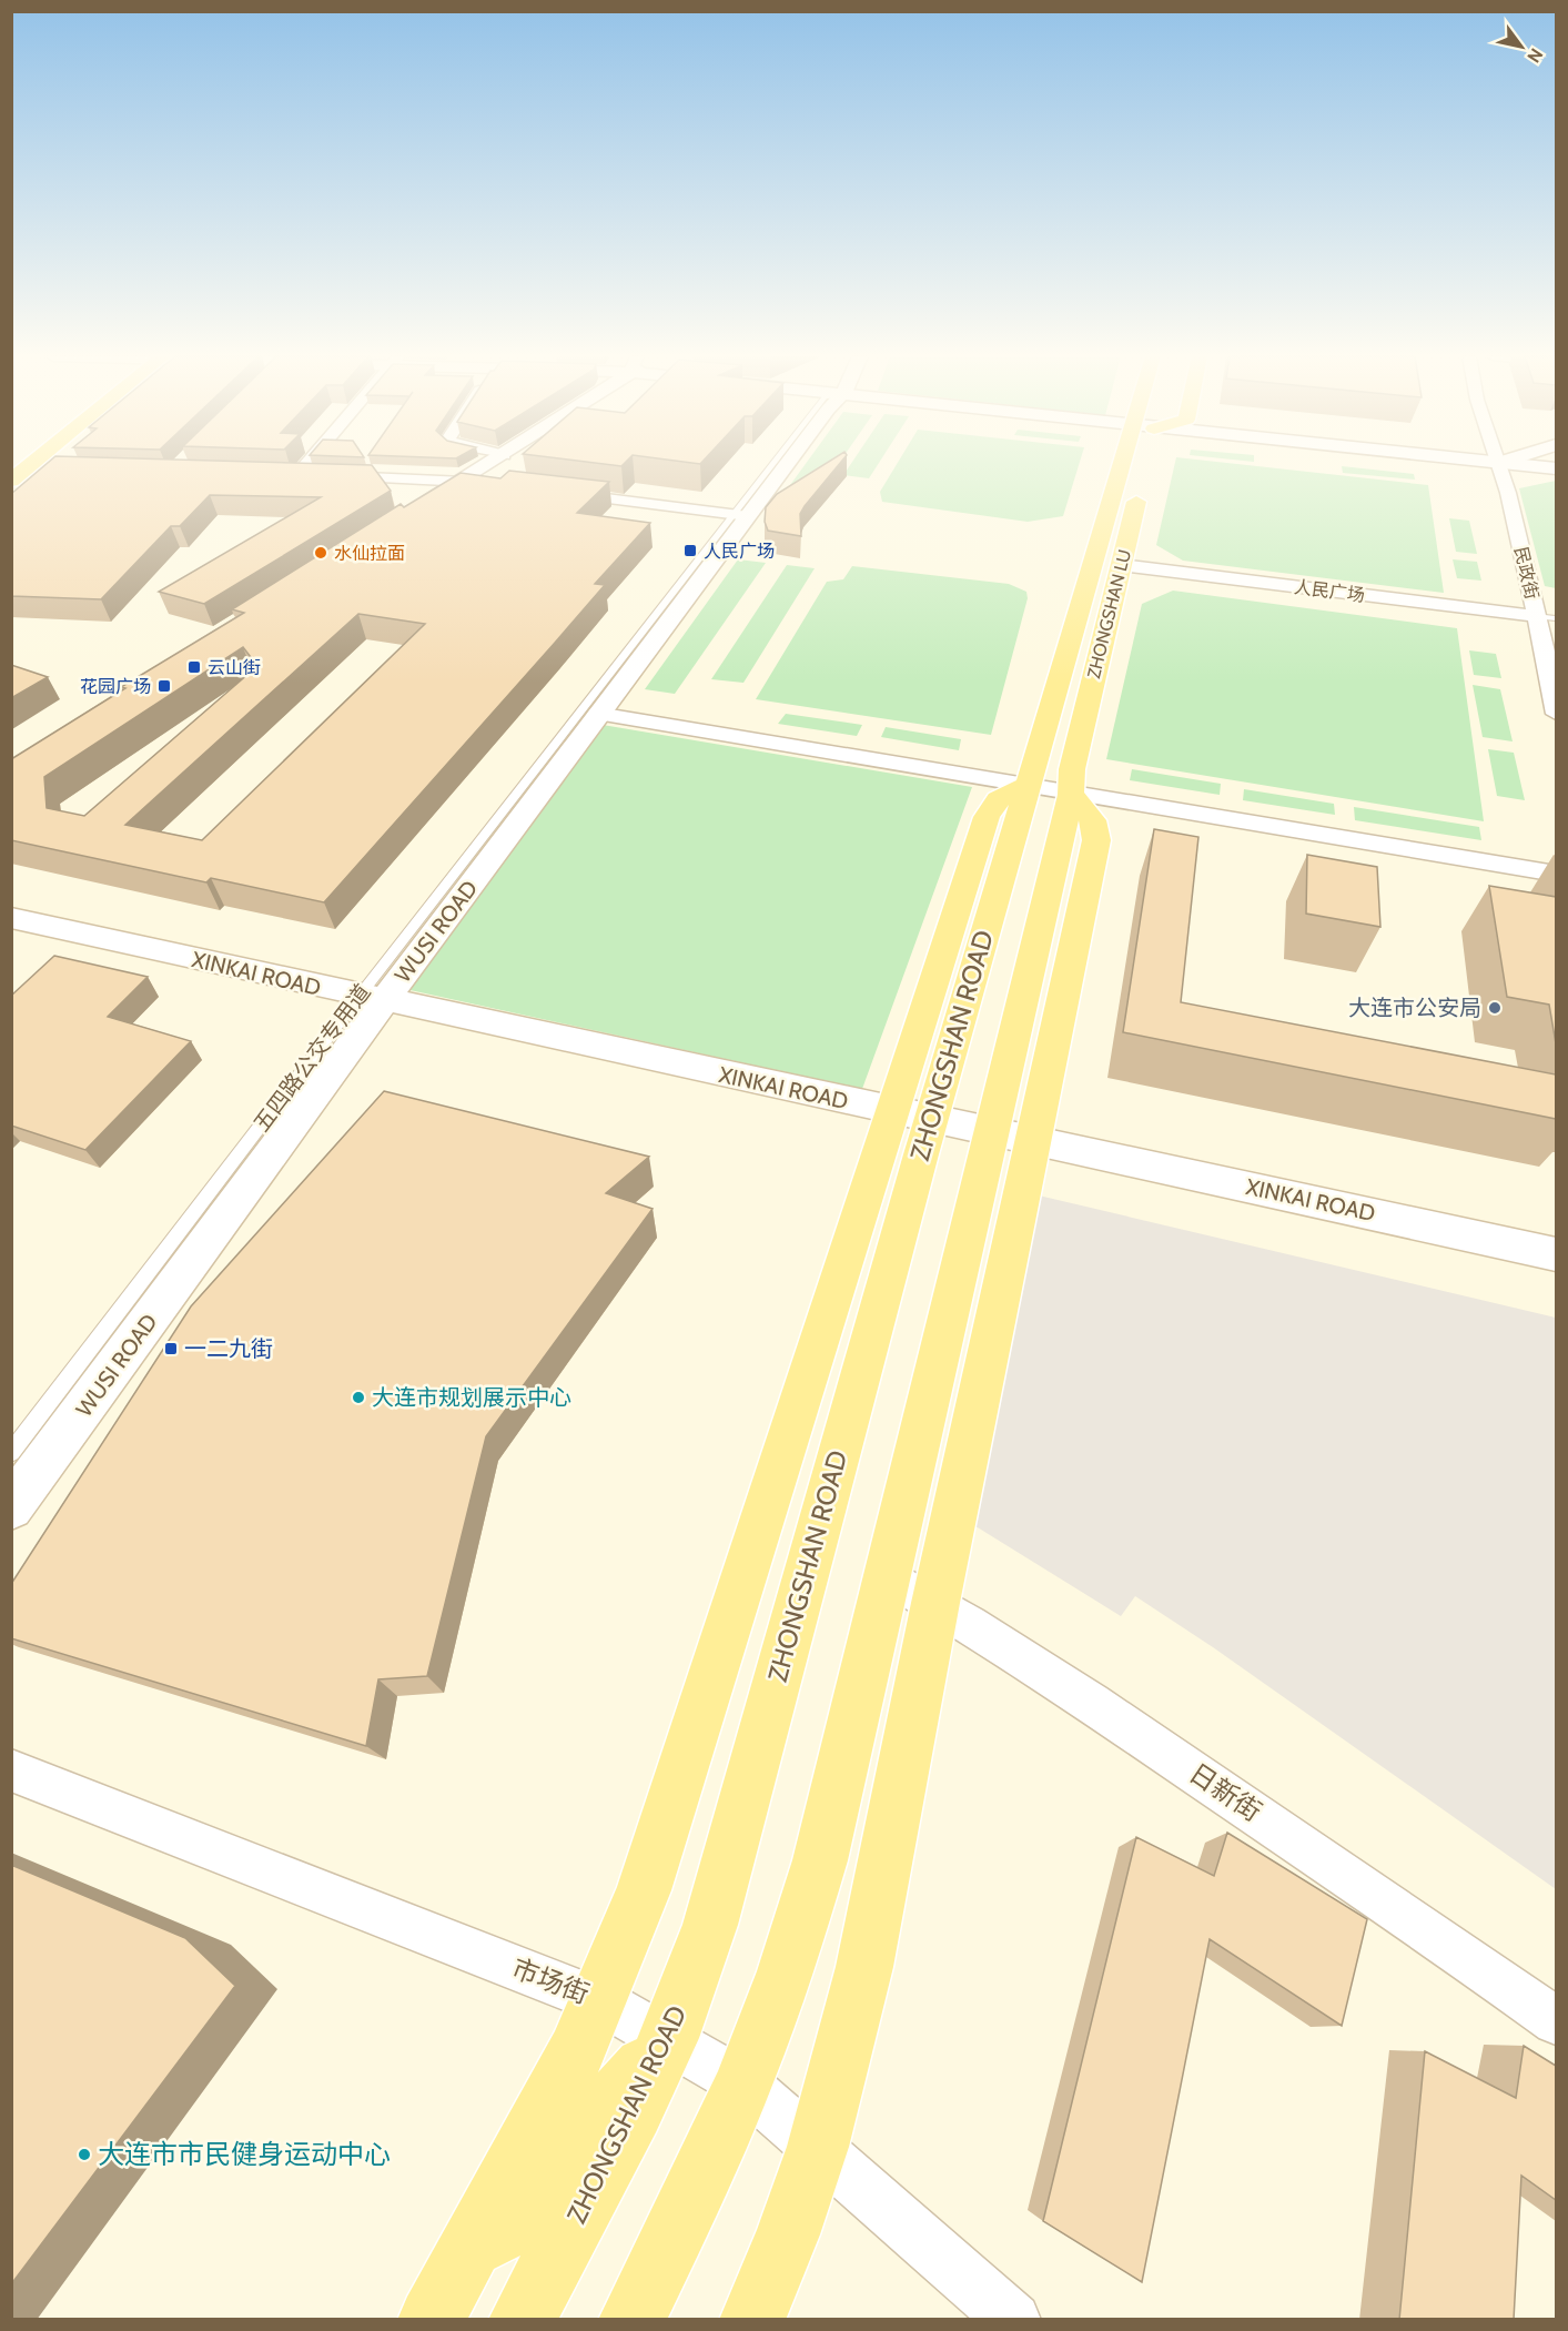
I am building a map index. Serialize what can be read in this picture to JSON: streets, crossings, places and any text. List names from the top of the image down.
{
  "streets": {
    "main road": [
      "ZHONGSHAN LU",
      "WUSI ROAD",
      "XINKAI ROAD",
      "ZHONGSHAN ROAD"
    ],
    "street": [
      "民政街",
      "人民广场",
      "日新街",
      "市场街"
    ],
    "lane": ["五四路公交专用道"]
  },
  "crossings": [
    ["民政街", "人民广场"],
    ["人民广场", "ZHONGSHAN LU"],
    ["WUSI ROAD", "XINKAI ROAD"],
    ["WUSI ROAD", "五四路公交专用道"],
    ["XINKAI ROAD", "ZHONGSHAN ROAD"],
    ["XINKAI ROAD", "五四路公交专用道"],
    ["ZHONGSHAN ROAD", "市场街"]
  ],
  "places": {
    "transit": [
      "人民广场",
      "云山街",
      "花园广场",
      "一二九街"
    ],
    "other": [
      "水仙拉面",
      "大连市公安局",
      "大连市规划展示中心",
      "大连市市民健身运动中心"
    ]
  },
  "north": "bottom right"
}
